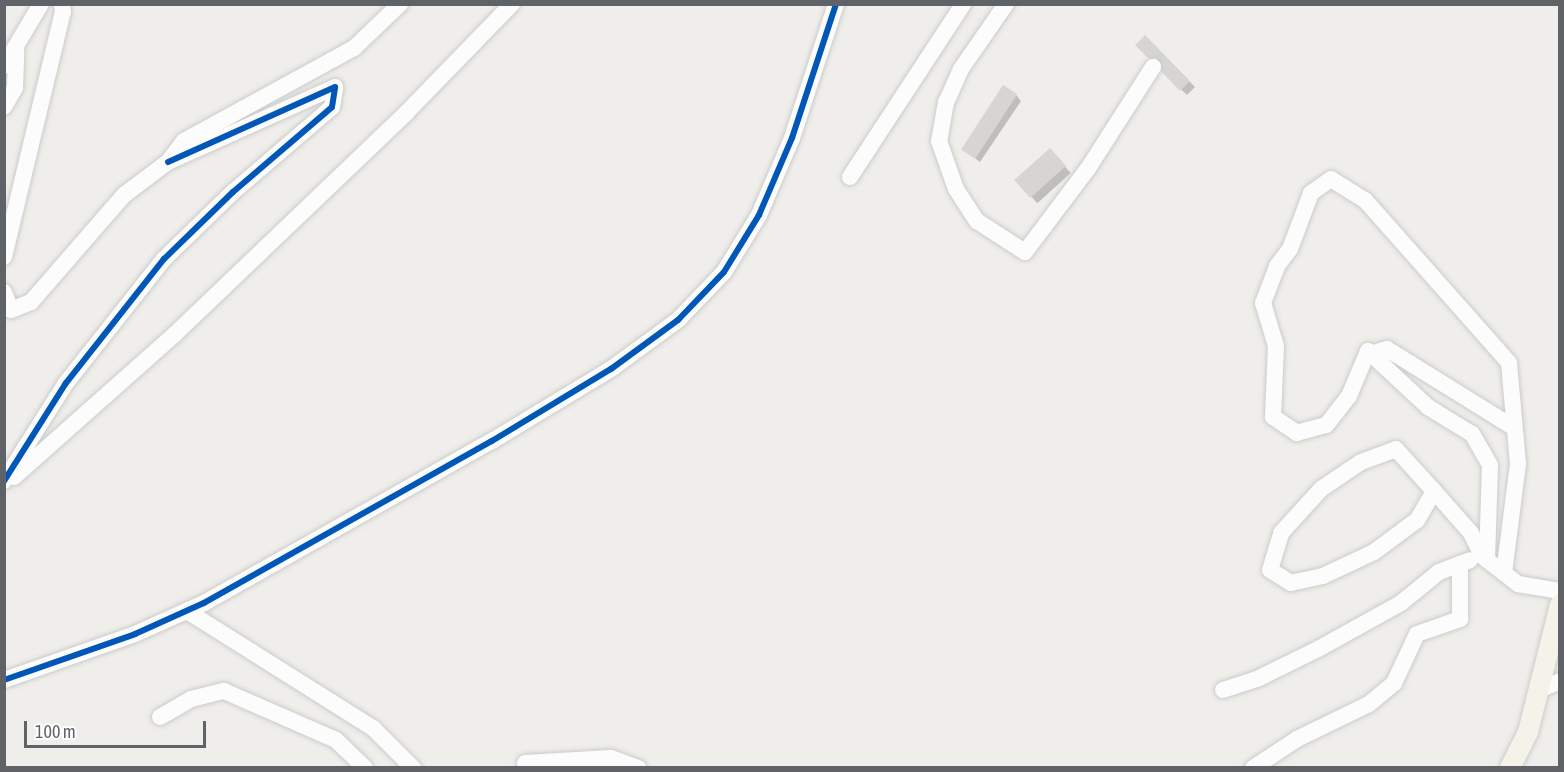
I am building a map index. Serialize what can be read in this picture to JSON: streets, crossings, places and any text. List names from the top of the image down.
{
  "scale_bar": "100 m"
}
